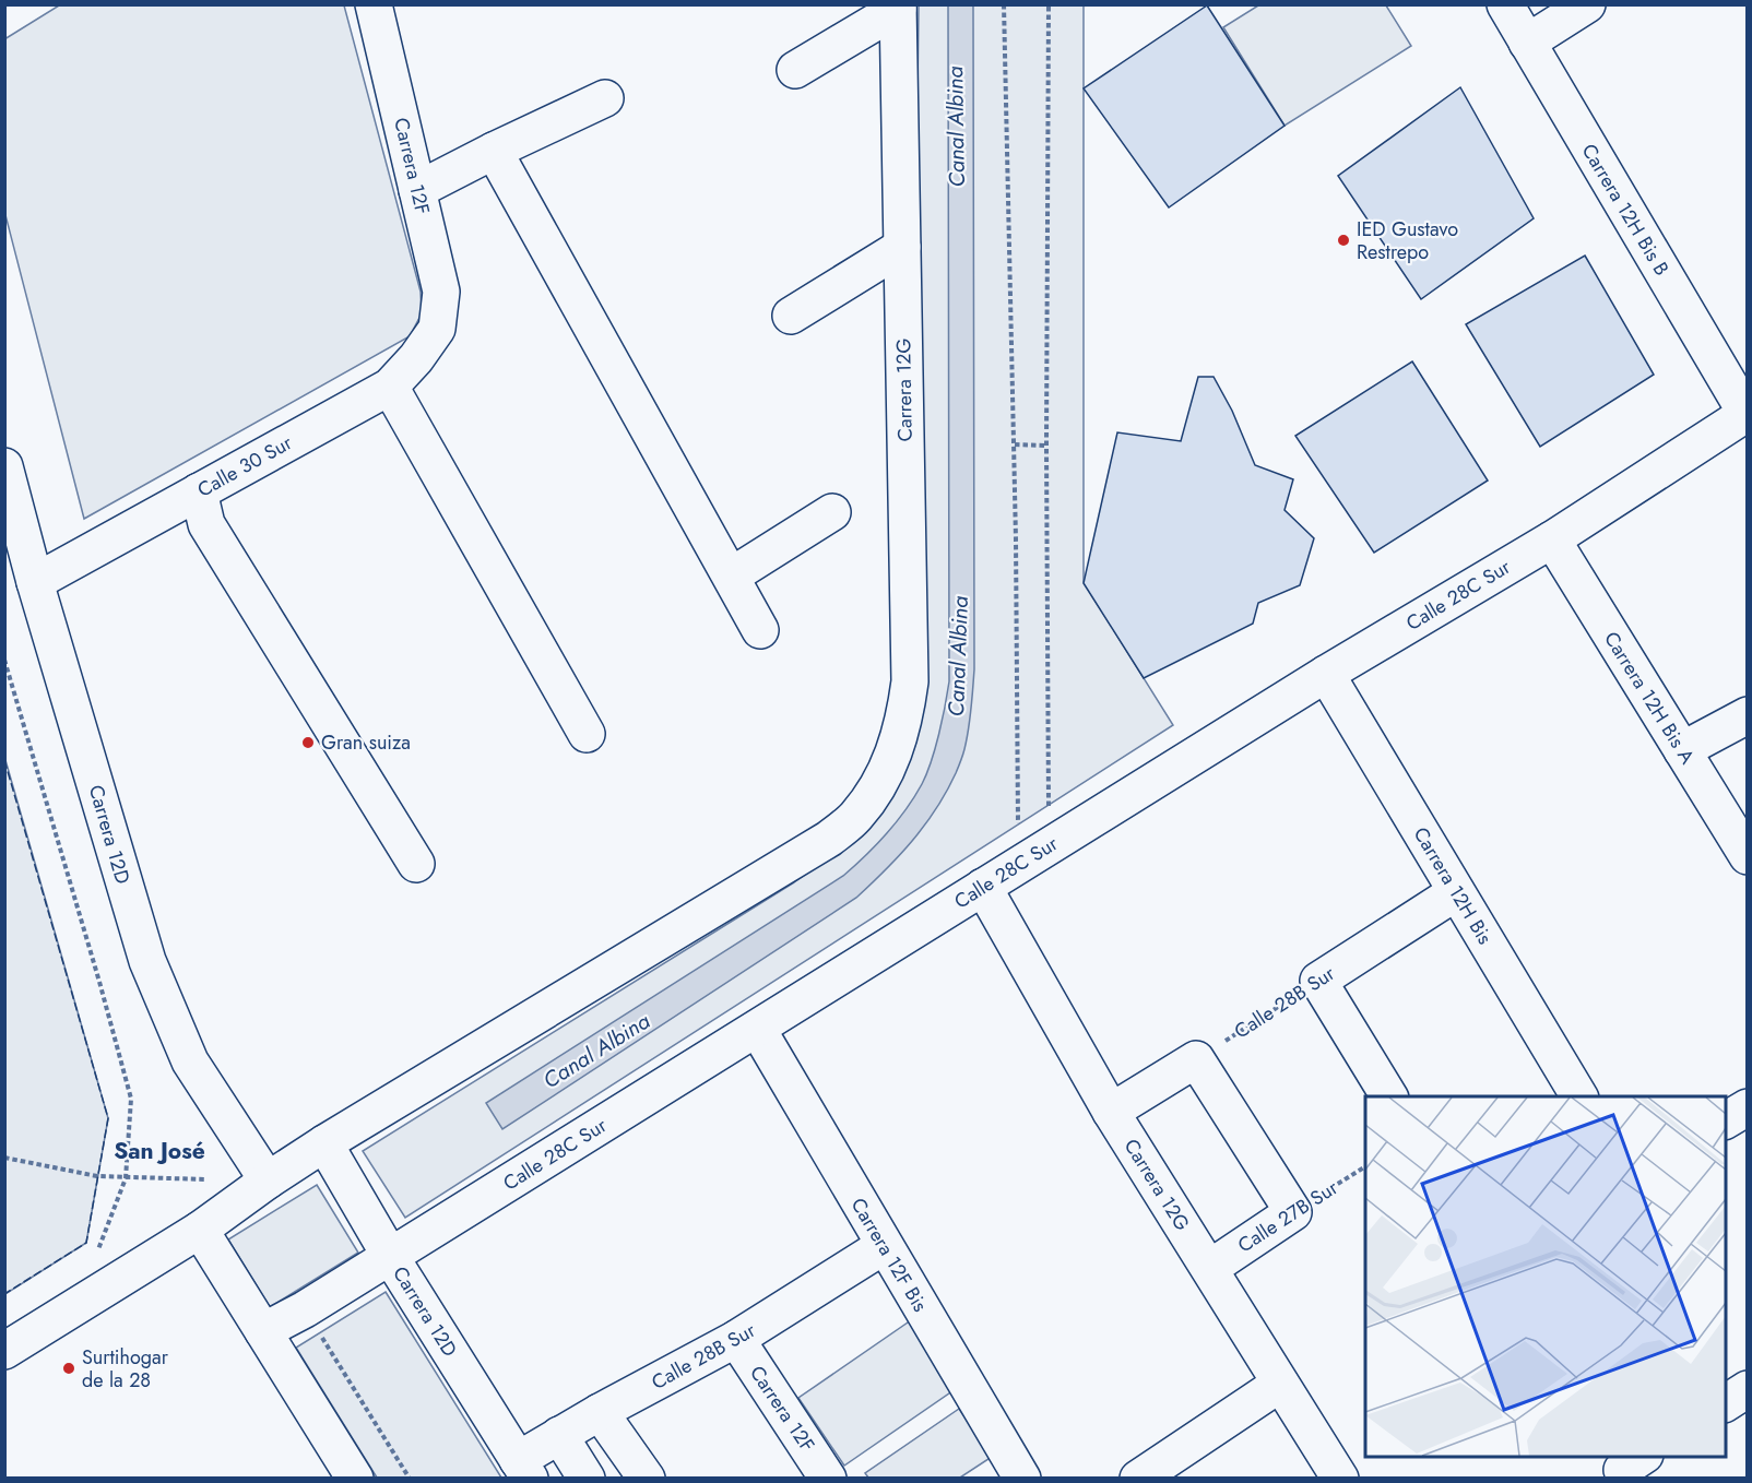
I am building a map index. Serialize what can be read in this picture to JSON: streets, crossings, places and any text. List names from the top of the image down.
{
  "streets": {
    "street": [
      "Carrera 12F",
      "Carrera 12H Bis B",
      "Carrera 12G",
      "Calle 30 Sur",
      "Calle 28C Sur",
      "Carrera 12H Bis A",
      "Carrera 12D",
      "Carrera 12H Bis",
      "Calle 28B Sur",
      "Calle 27B Sur",
      "Carrera 12F Bis"
    ]
  },
  "crossings": [
    ["Carrera 12F", "Calle 30 Sur"],
    ["Carrera 12F", "Calle 28B Sur"],
    ["Carrera 12H Bis B", "Calle 28C Sur"],
    ["Carrera 12G", "Calle 28C Sur"],
    ["Carrera 12G", "Carrera 12D"],
    ["Carrera 12G", "Calle 27B Sur"],
    ["Calle 30 Sur", "Carrera 12D"],
    ["Calle 28C Sur", "Carrera 12H Bis A"],
    ["Calle 28C Sur", "Carrera 12D"],
    ["Calle 28C Sur", "Carrera 12H Bis"],
    ["Calle 28C Sur", "Carrera 12F Bis"],
    ["Carrera 12D", "Calle 28B Sur"],
    ["Carrera 12H Bis", "Calle 28B Sur"],
    ["Calle 28B Sur", "Carrera 12F Bis"]
  ],
  "districts": ["San José"],
  "water": ["Canal Albina"],
  "places": ["IED Gustavo Restrepo", "Gran suiza", "Surtihogar de la 28"]
}
